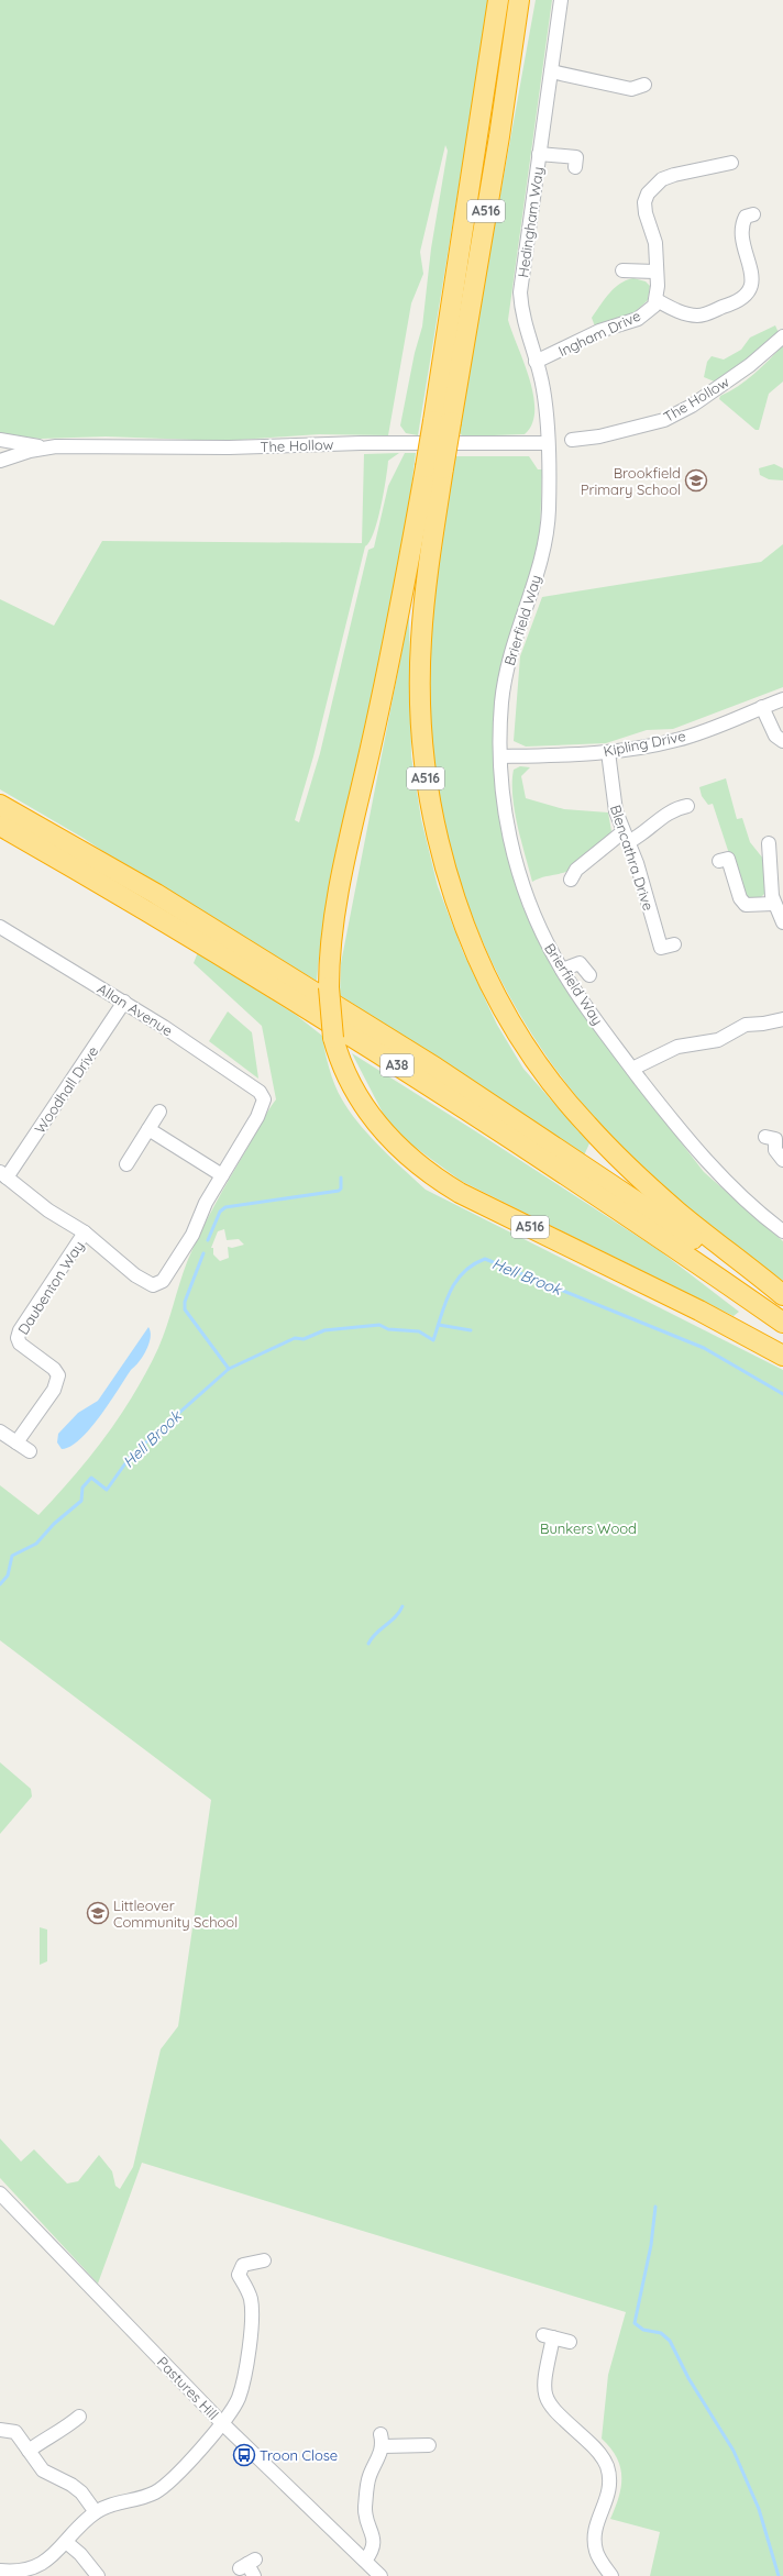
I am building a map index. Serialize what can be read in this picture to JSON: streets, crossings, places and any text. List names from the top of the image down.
{
  "streets": {
    "highway": ["A516", "A38"],
    "street": [
      "Hedingham Way",
      "Ingham Drive",
      "The Hollow",
      "Brierfield Way",
      "Kipling Drive",
      "Blencathra Drive",
      "Allan Avenue",
      "Woodhall Drive",
      "Daubenton Way",
      "Pastures Hill"
    ]
  },
  "crossings": [
    ["Hedingham Way", "Ingham Drive"],
    ["Hedingham Way", "The Hollow"],
    ["Hedingham Way", "Brierfield Way"],
    ["The Hollow", "Brierfield Way"],
    ["Brierfield Way", "Kipling Drive"],
    ["Kipling Drive", "Blencathra Drive"],
    ["Allan Avenue", "Woodhall Drive"]
  ],
  "water": ["Hell Brook"],
  "parks": ["Bunkers Wood"],
  "places": {
    "school or university": ["Brookfield Primary School", "Littleover Community School"],
    "bus stop": ["Troon Close"]
  }
}
